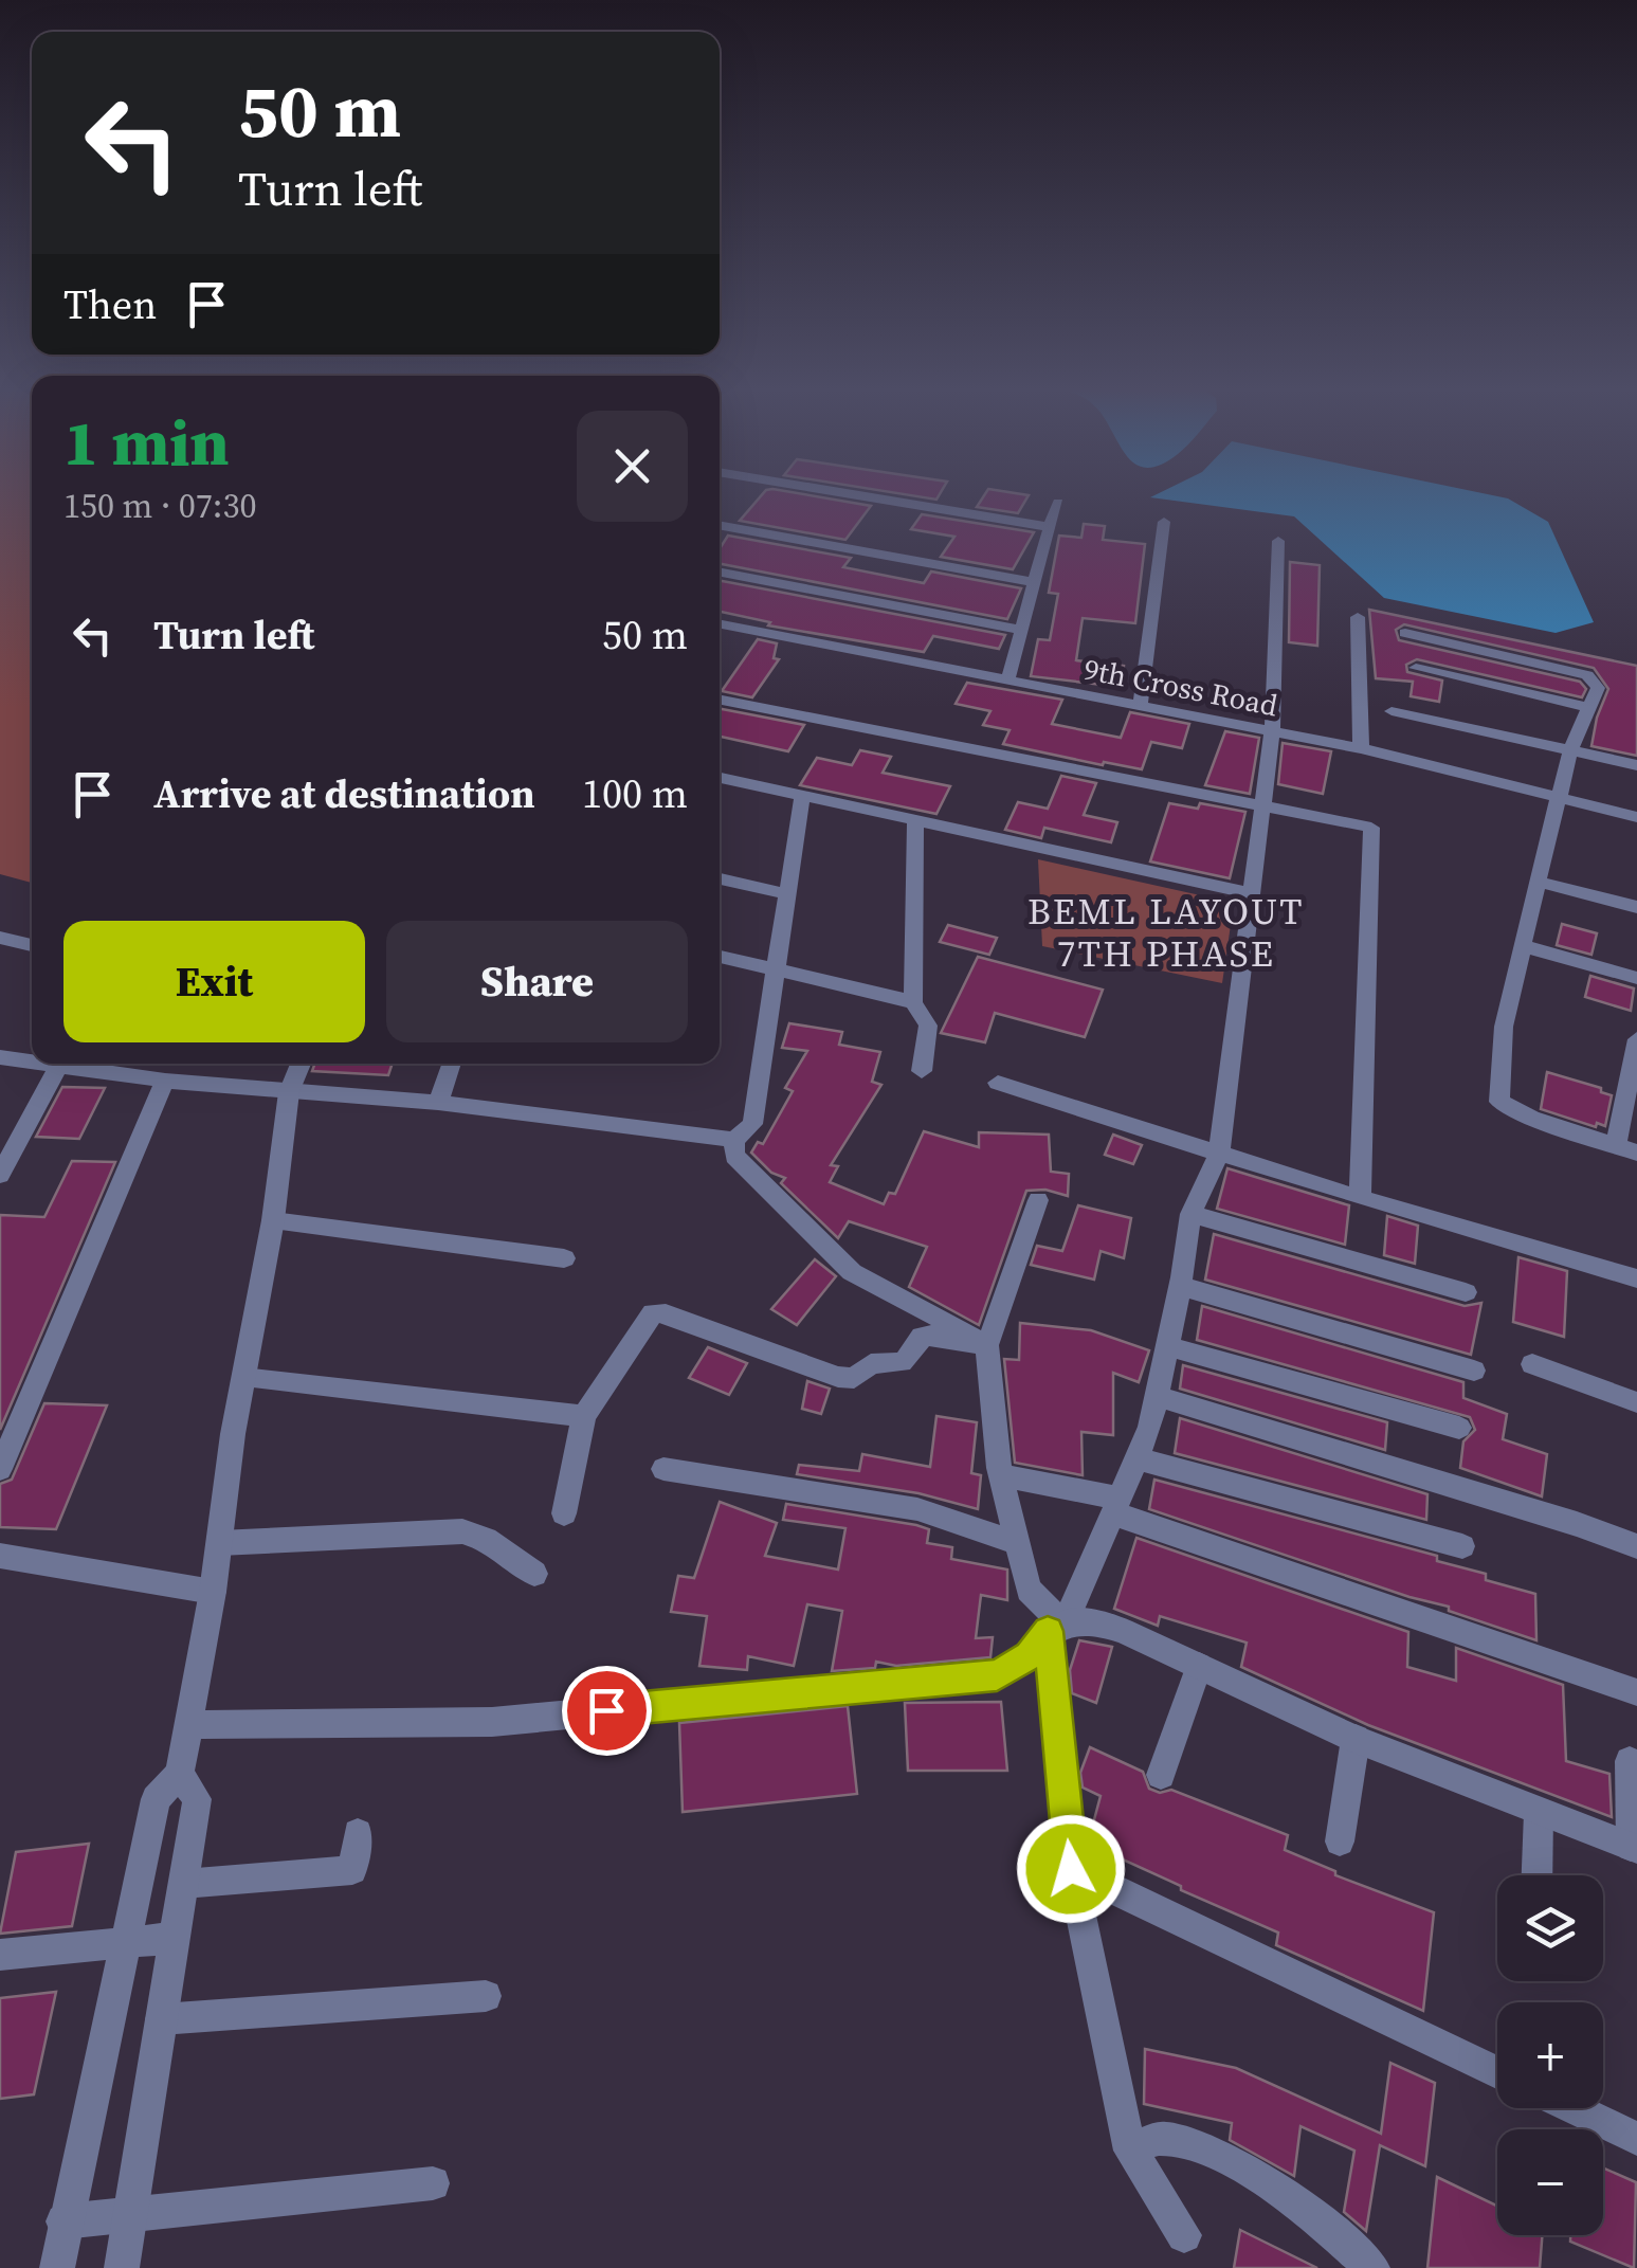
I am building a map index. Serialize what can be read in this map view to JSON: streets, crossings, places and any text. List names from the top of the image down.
{
  "streets": {
    "street": ["9th Cross Road"]
  },
  "districts": ["BEML LAYOUT 7TH PHASE"],
  "page": {
    "turn": ["50 m", "Turn left"],
    "then": "Then",
    "heading": ["1 min", "150 m · 07:30"],
    "list": [
      {
        "name": "Turn left",
        "value": "50 m"
      },
      {
        "name": "Arrive at destination",
        "value": "100 m"
      }
    ],
    "buttons": ["Exit", "Share"],
    "map_buttons": ["+", "−"]
  }
}
